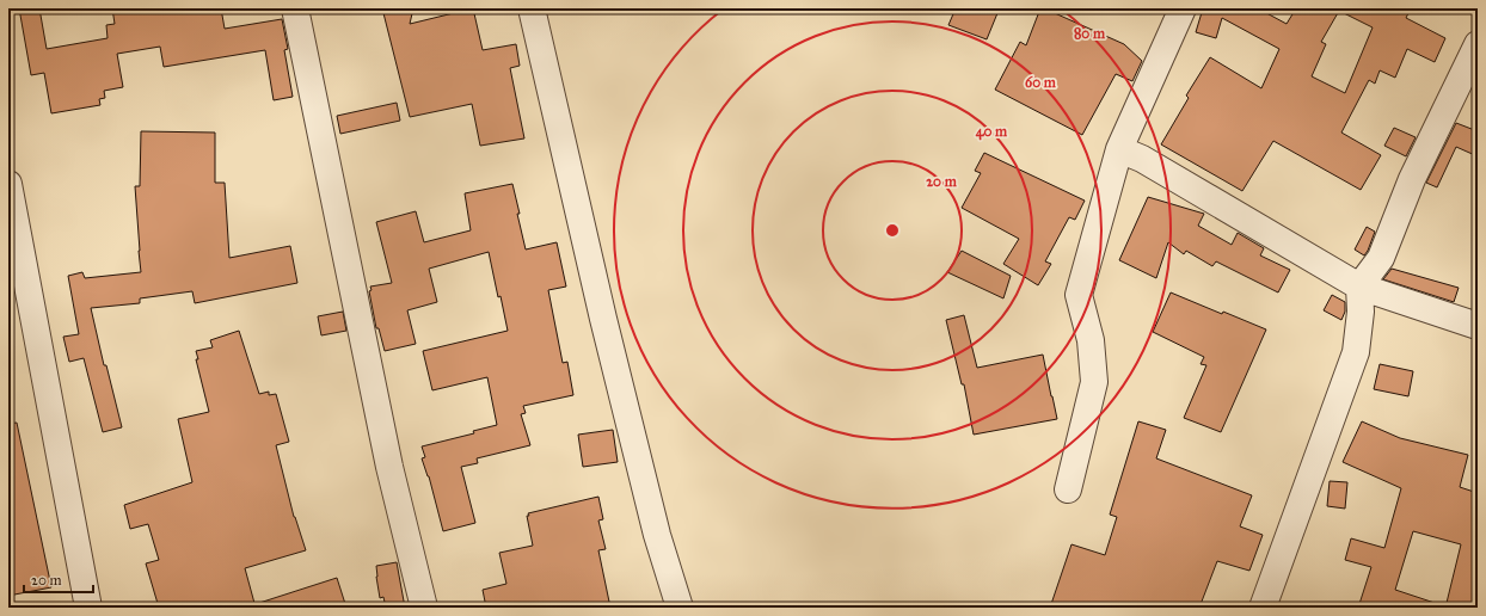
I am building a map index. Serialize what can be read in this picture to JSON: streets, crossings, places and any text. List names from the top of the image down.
{
  "scale_bar": "20 m",
  "rings": [
    "80 m",
    "60 m",
    "40 m",
    "20 m"
  ]
}
